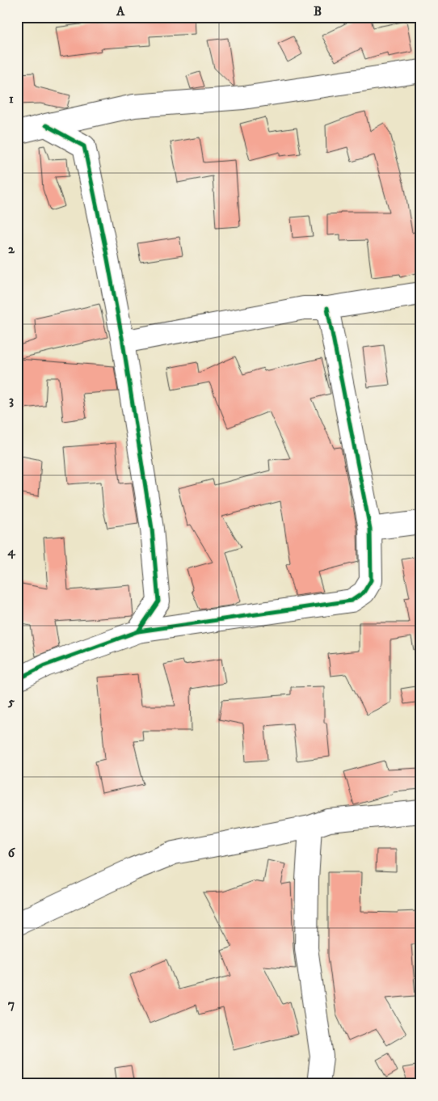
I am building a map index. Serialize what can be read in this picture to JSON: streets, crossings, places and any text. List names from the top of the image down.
{
  "grid": {
    "columns": ["A", "B"],
    "rows": [
      "1",
      "2",
      "3",
      "4",
      "5",
      "6",
      "7"
    ]
  }
}
